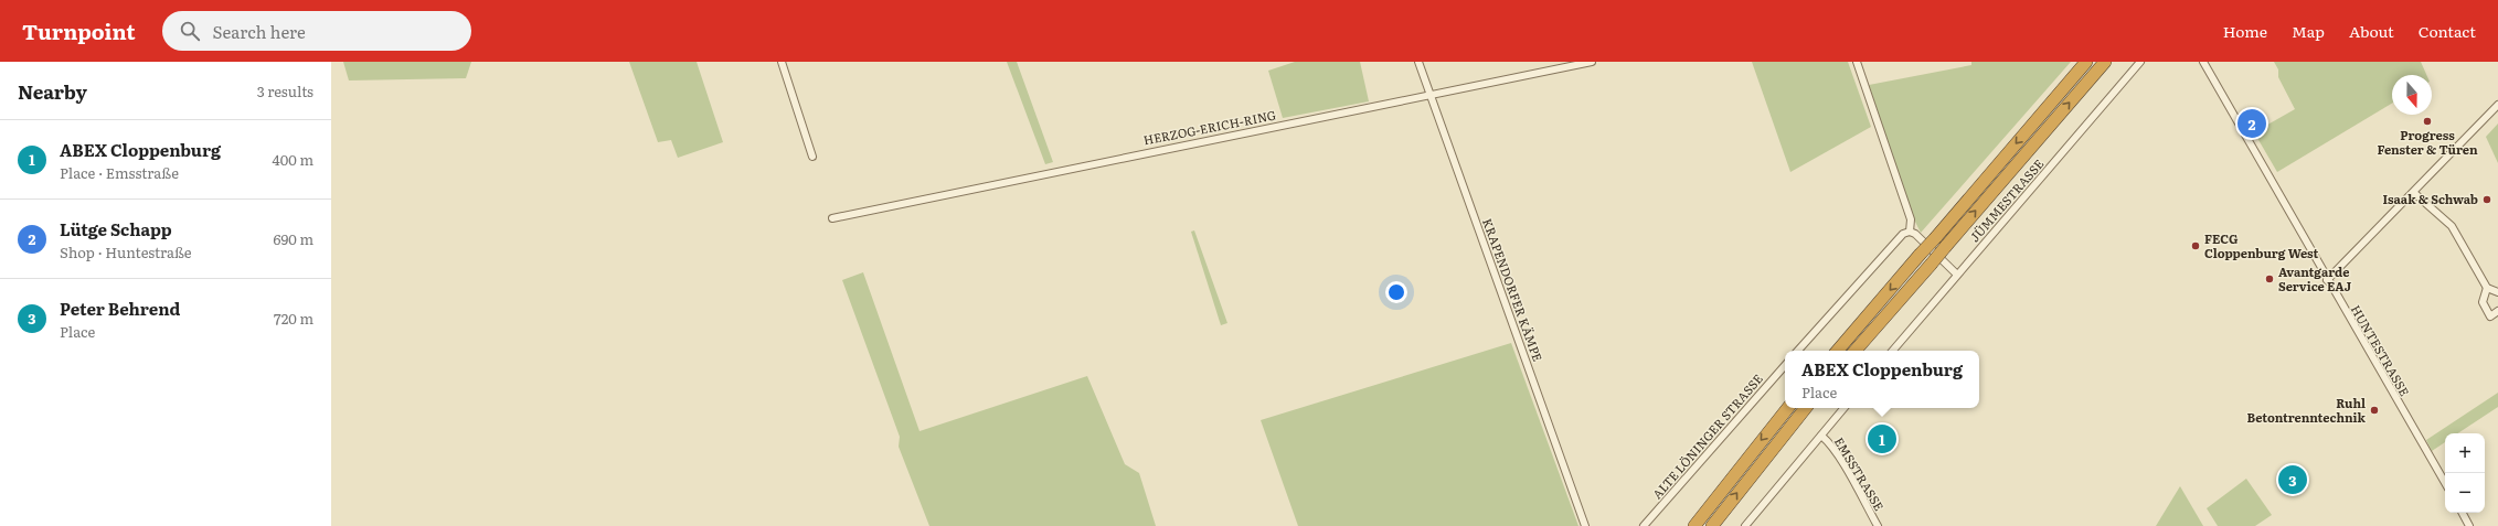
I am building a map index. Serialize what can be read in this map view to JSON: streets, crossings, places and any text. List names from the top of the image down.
{
  "streets": {
    "street": [
      "HERZOG-ERICH-RING",
      "JÜMMESTRASSE",
      "KRAPENDORFER KÄMPE",
      "HUNTESTRASSE",
      "ALTE LÖNINGER STRASSE",
      "EMSSTRASSE"
    ]
  },
  "crossings": [
    ["HERZOG-ERICH-RING", "KRAPENDORFER KÄMPE"]
  ],
  "places": [
    "Progress Fenster & Türen",
    "Isaak & Schwab",
    "FECG Cloppenburg West",
    "Avantgarde Service EAJ",
    "Ruhl Betontrenntechnik"
  ],
  "north": "bottom",
  "page": {
    "header": "Turnpoint",
    "search": "Search here",
    "nav": [
      "Home",
      "Map",
      "About",
      "Contact"
    ],
    "heading": ["Nearby", "3 results"],
    "pins": ["2", "1", "3"],
    "list": [
      {
        "mark": "1",
        "name": "ABEX Cloppenburg",
        "note": "Place · Emsstraße",
        "value": "400 m"
      },
      {
        "mark": "2",
        "name": "Lütge Schapp",
        "note": "Shop · Huntestraße",
        "value": "690 m"
      },
      {
        "mark": "3",
        "name": "Peter Behrend",
        "note": "Place",
        "value": "720 m"
      }
    ],
    "popup": ["ABEX Cloppenburg", "Place"],
    "map_buttons": ["+", "−"]
  }
}
